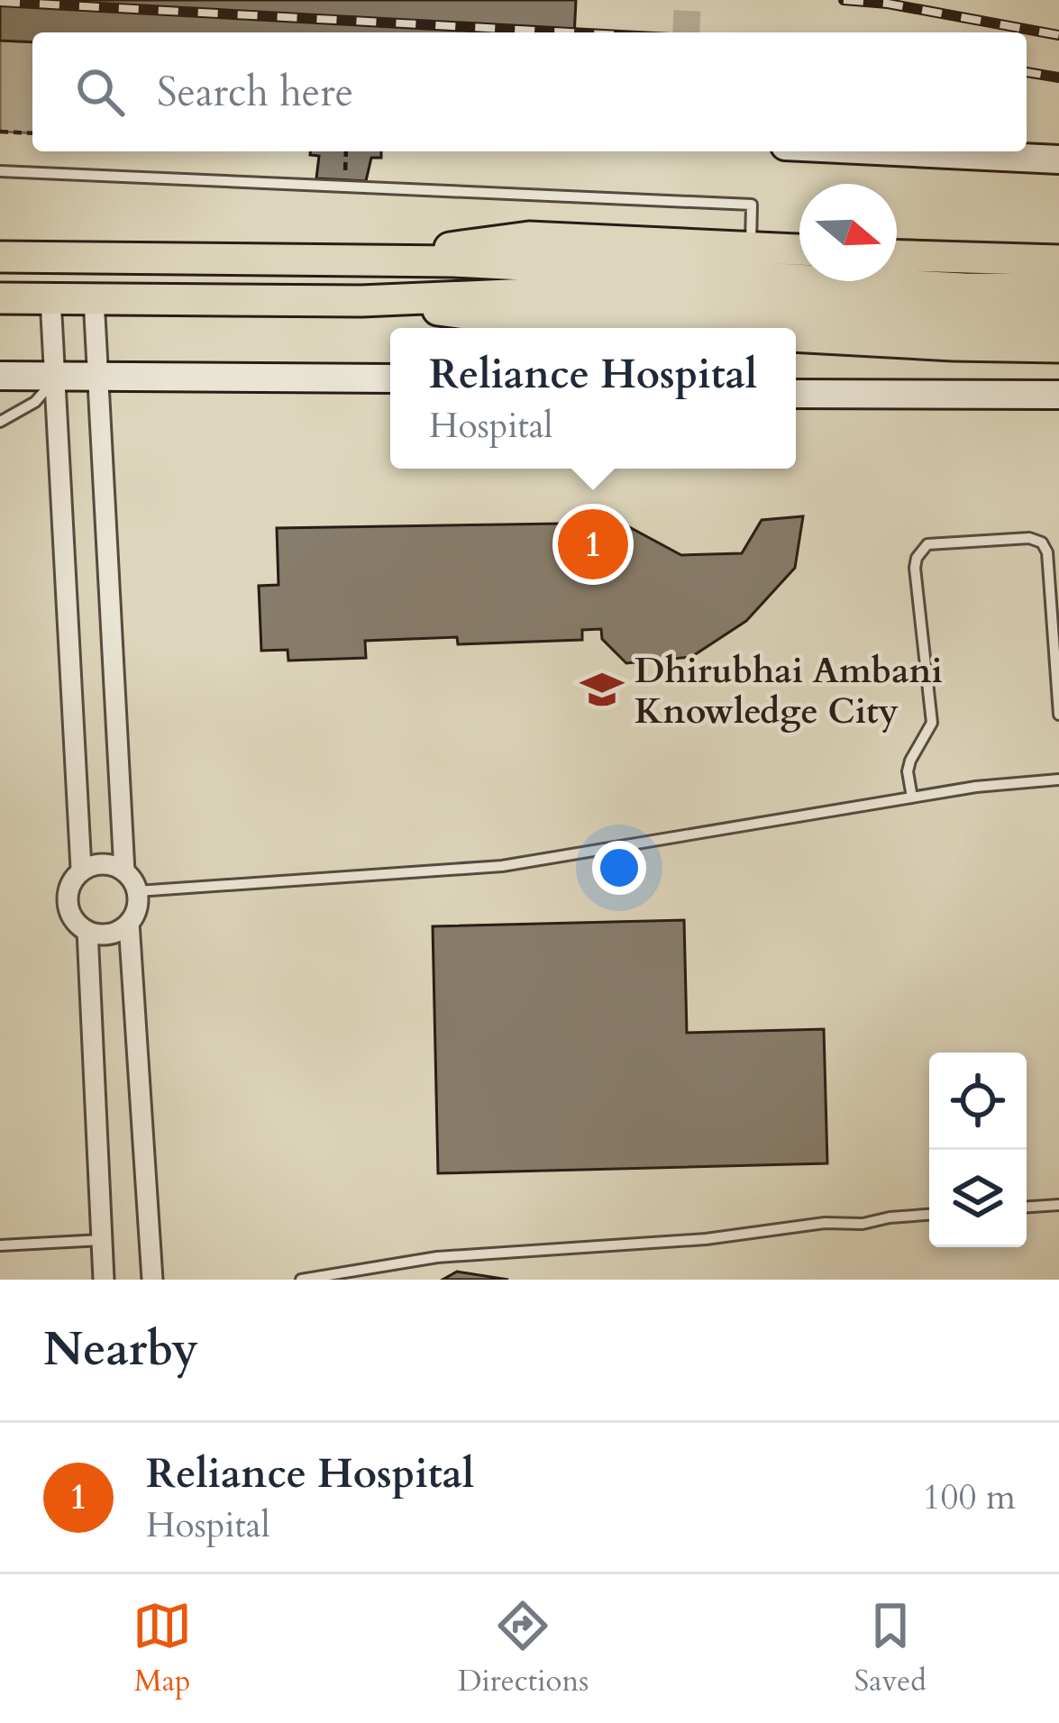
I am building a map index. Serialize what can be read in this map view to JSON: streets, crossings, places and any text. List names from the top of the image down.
{
  "places": {
    "school or university": ["Dhirubhai Ambani Knowledge City"]
  },
  "north": "right",
  "page": {
    "search": "Search here",
    "popup": ["Reliance Hospital", "Hospital"],
    "pins": "1",
    "heading": "Nearby",
    "list": [
      {
        "mark": "1",
        "name": "Reliance Hospital",
        "note": "Hospital",
        "value": "100 m"
      }
    ],
    "nav": ["Map", "Directions", "Saved"]
  }
}
